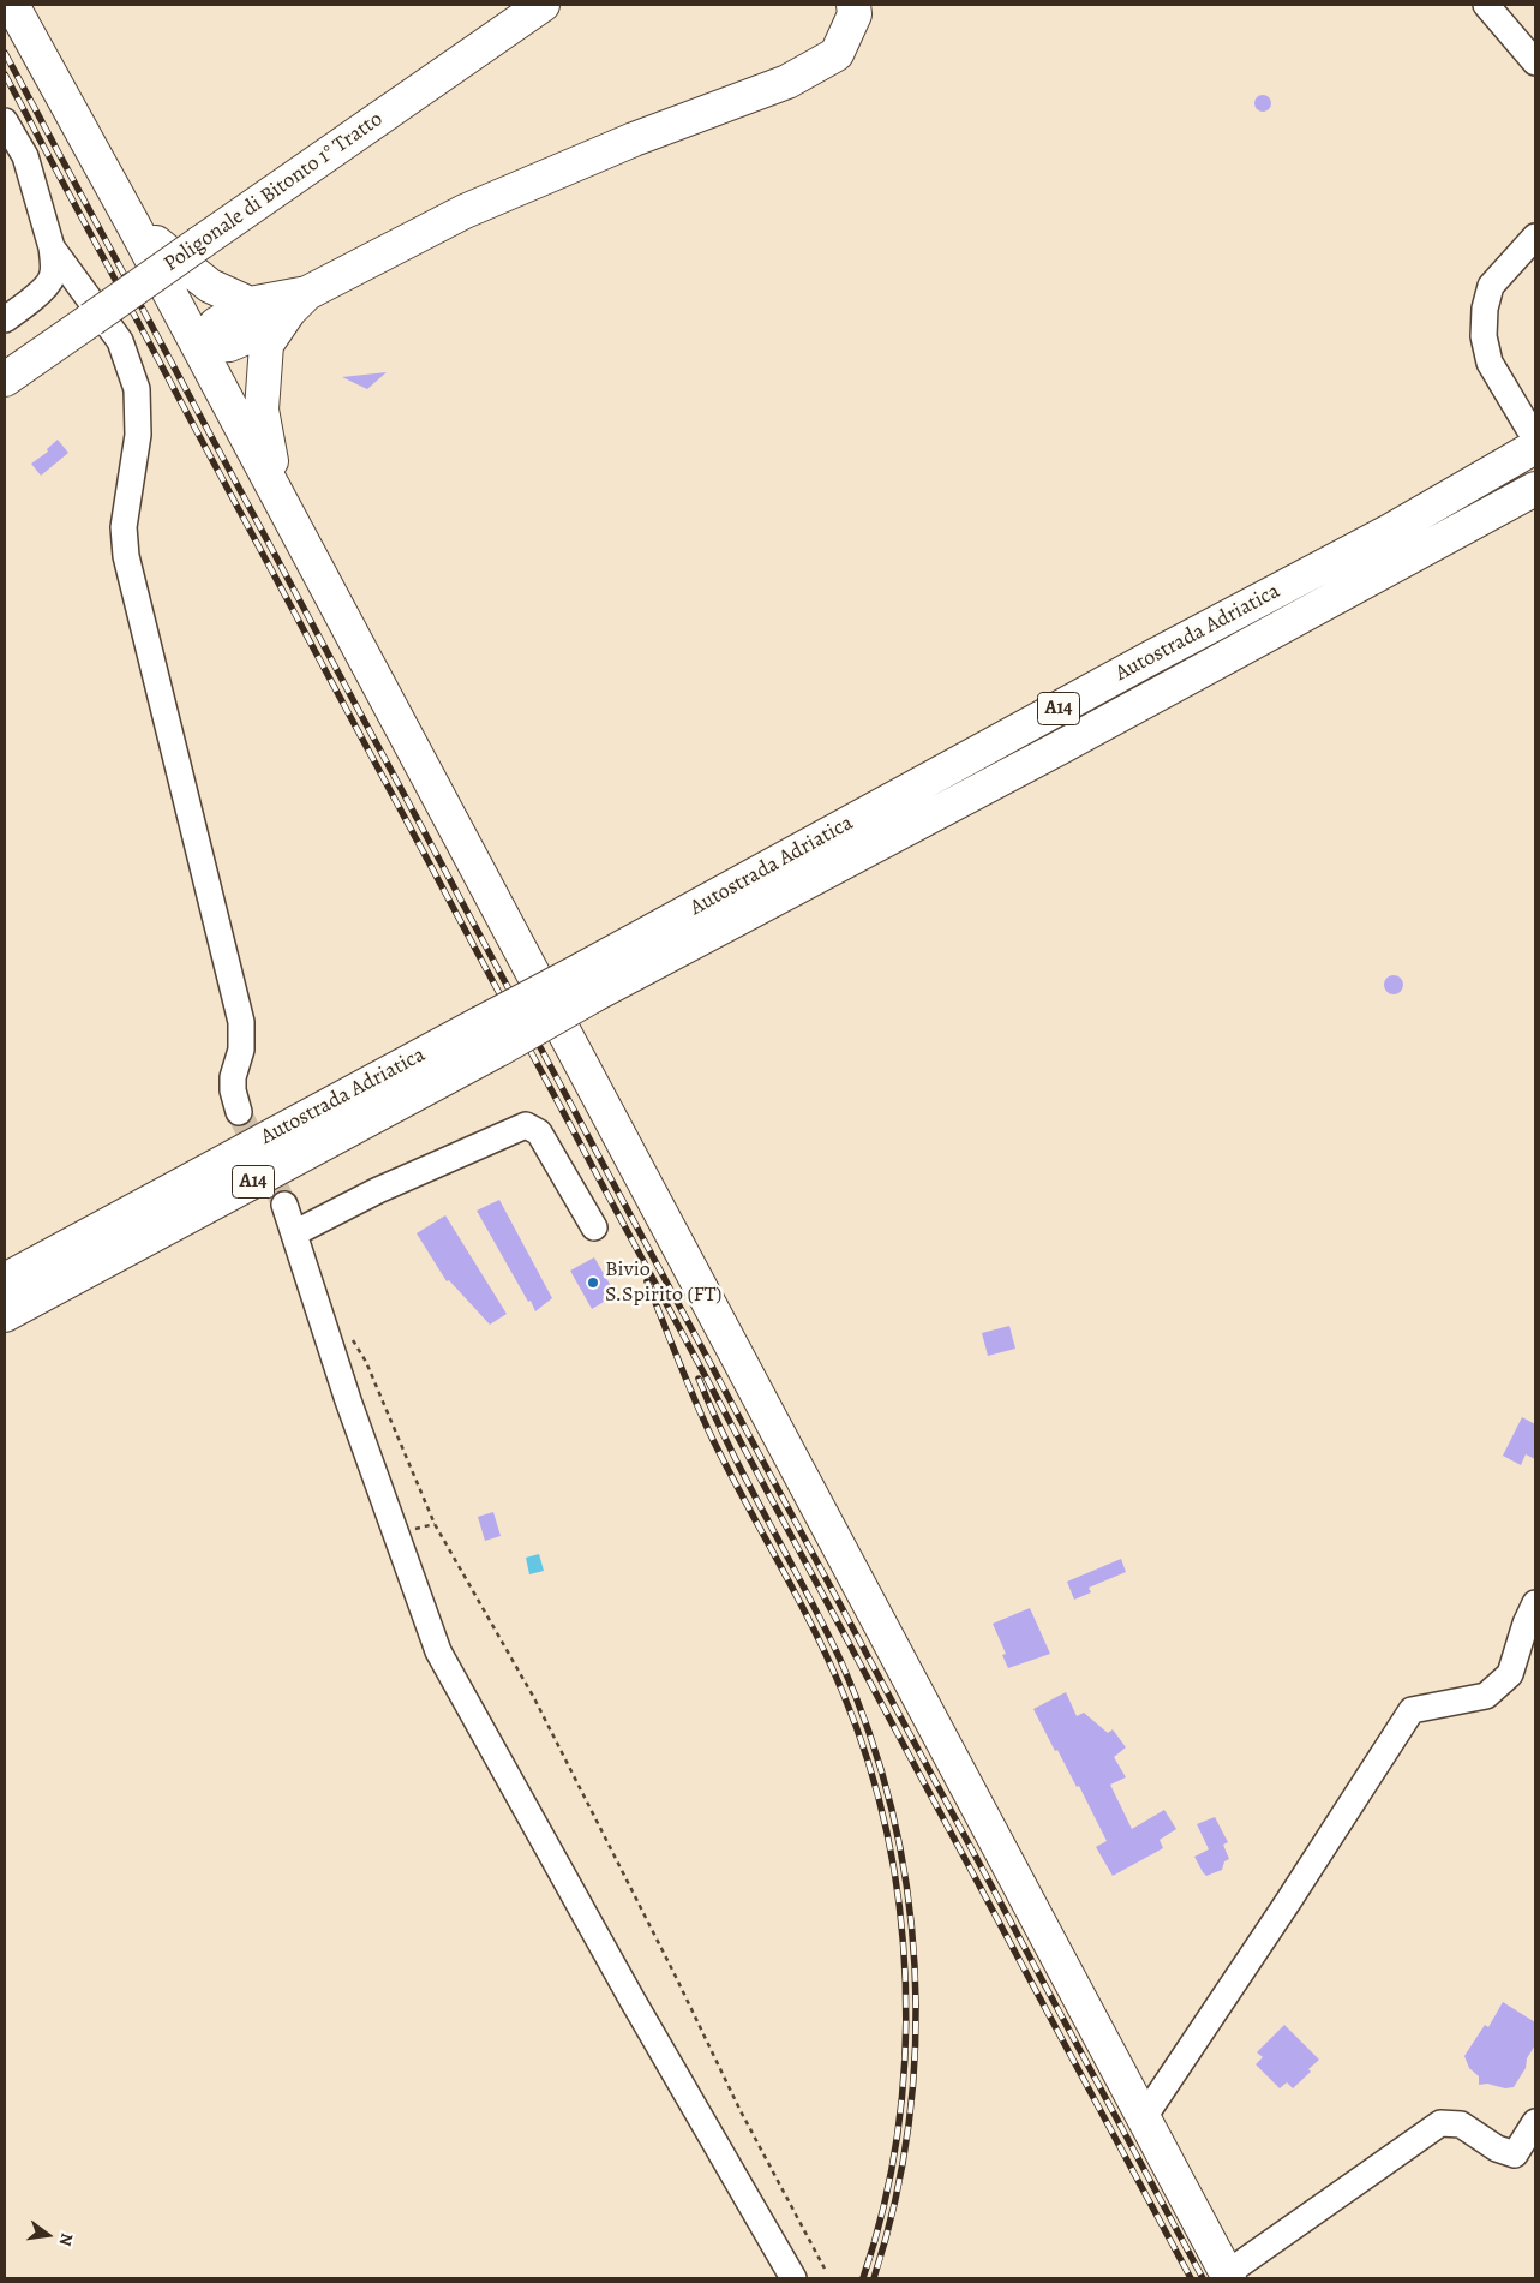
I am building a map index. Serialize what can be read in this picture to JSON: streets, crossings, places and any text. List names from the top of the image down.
{
  "streets": {
    "main road": ["Poligonale di Bitonto 1° Tratto", "Autostrada Adriatica", "A14"]
  },
  "places": ["Bivio S.Spirito (FT)"],
  "north": "right"
}
